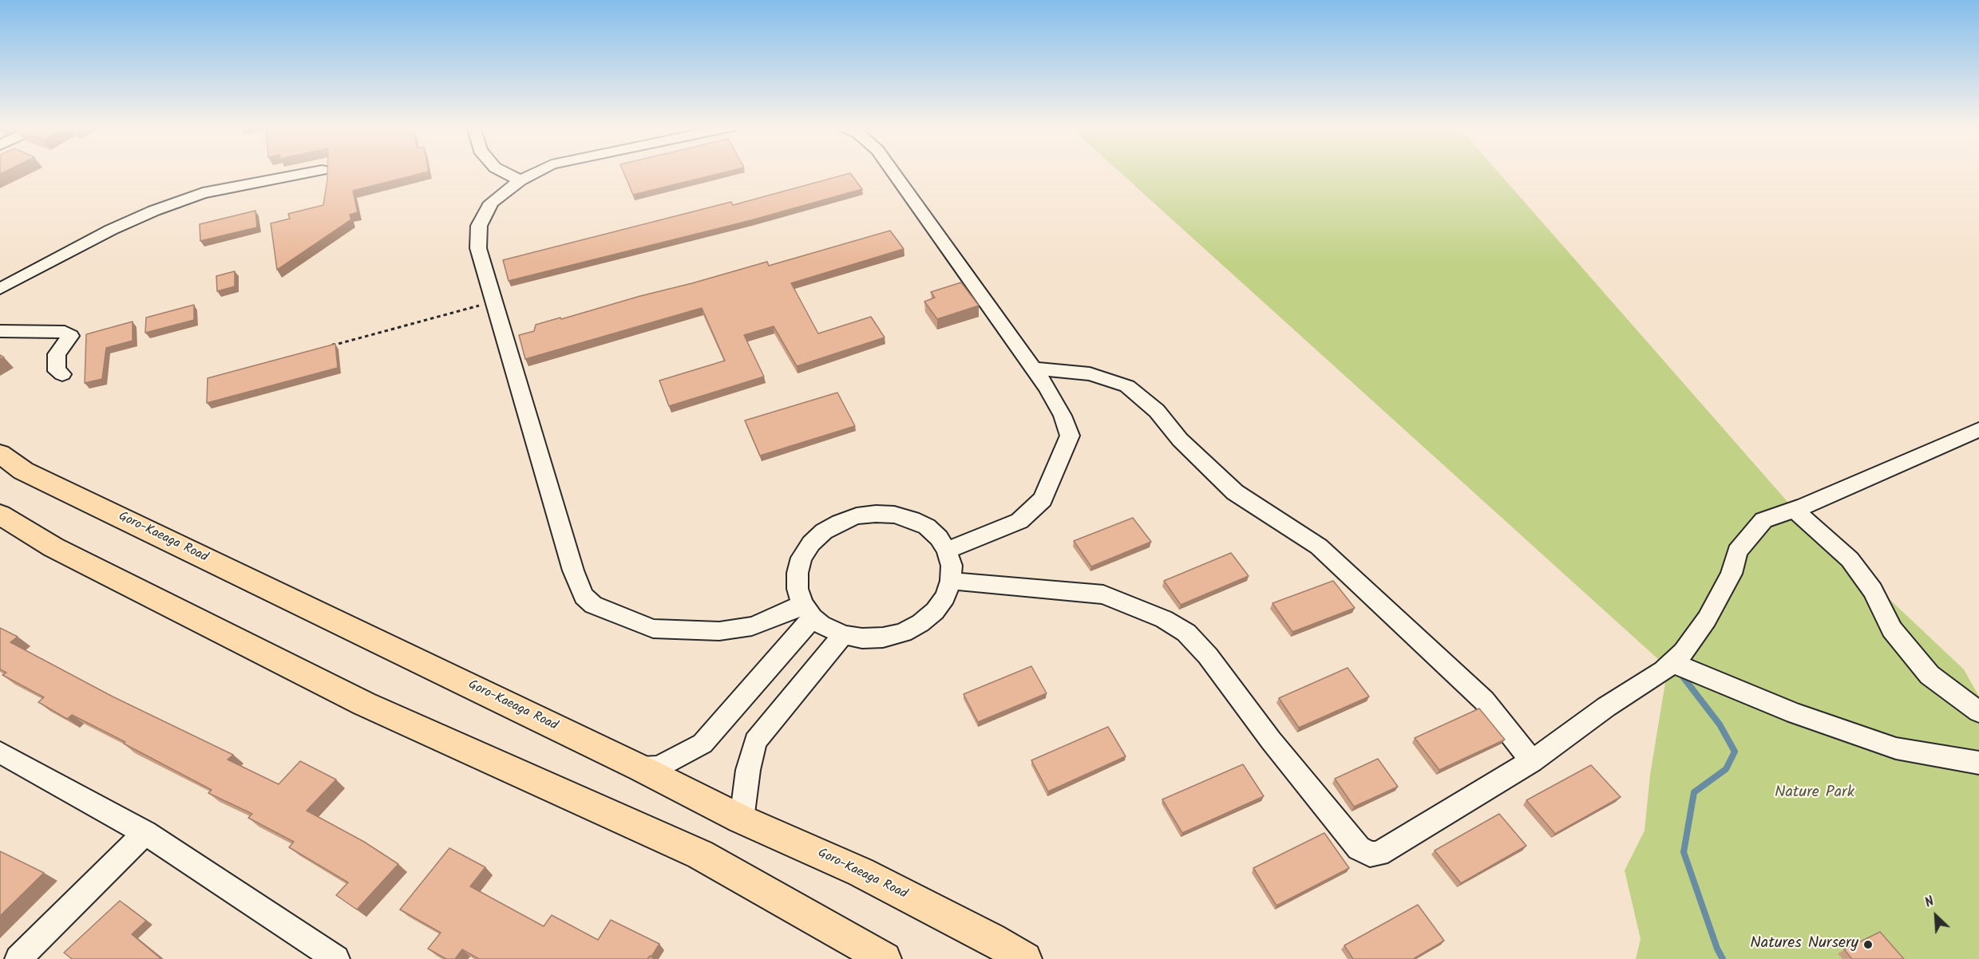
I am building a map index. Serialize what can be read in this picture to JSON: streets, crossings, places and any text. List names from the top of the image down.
{
  "streets": {
    "main road": ["Goro-Kaeaga Road"]
  },
  "parks": ["Nature Park"],
  "places": ["Natures Nursery"],
  "north": "top left"
}
